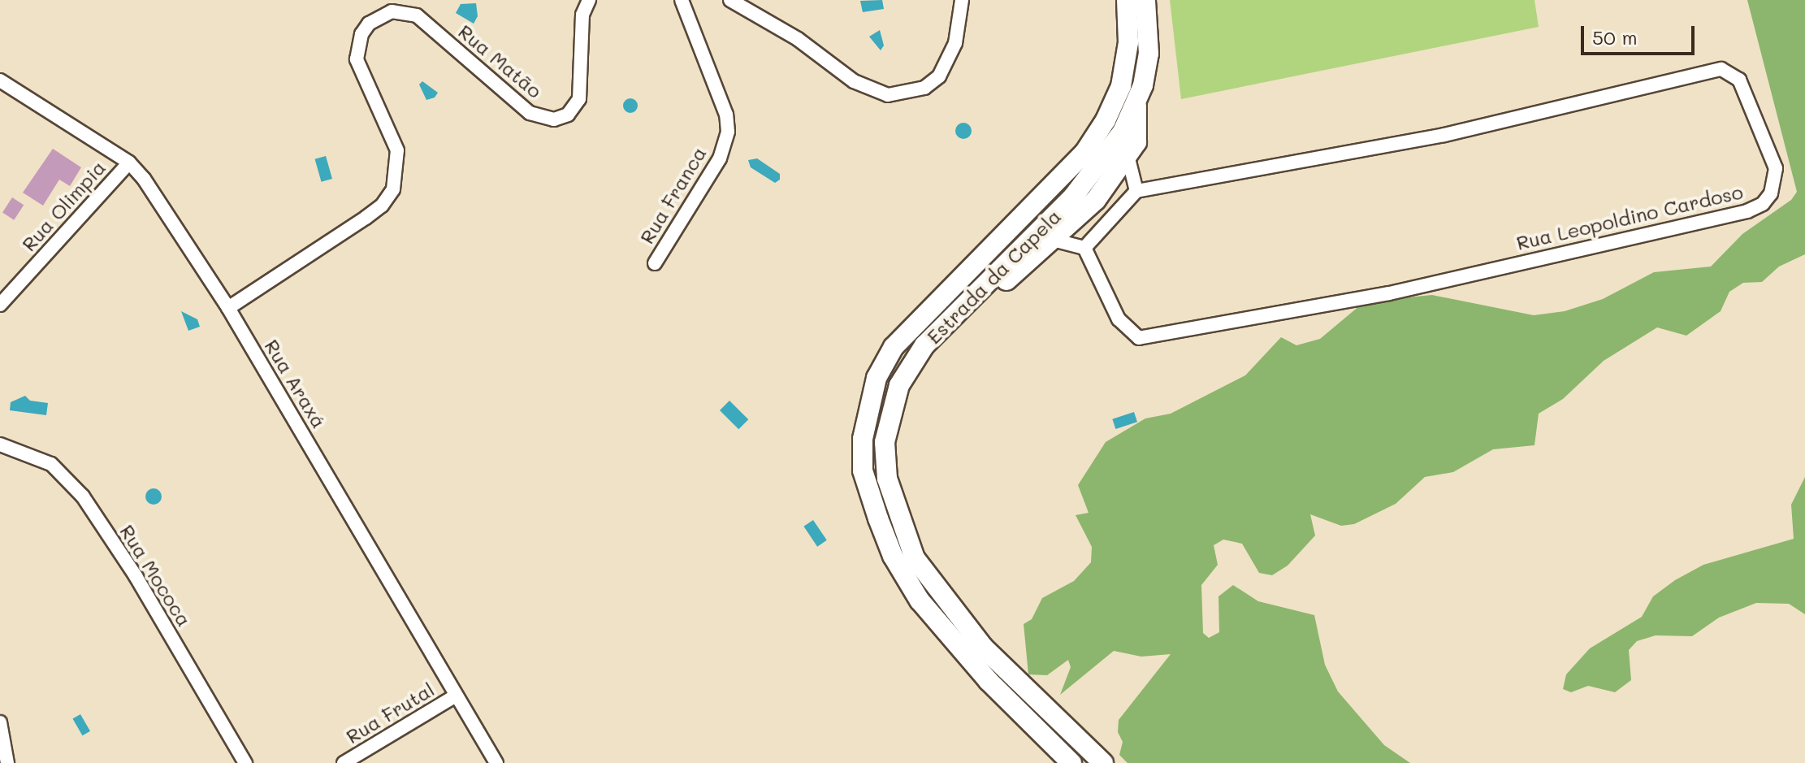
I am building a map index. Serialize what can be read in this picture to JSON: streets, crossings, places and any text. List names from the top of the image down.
{
  "streets": {
    "main road": ["Estrada da Capela"],
    "street": [
      "Rua Matão",
      "Rua Franca",
      "Rua Olimpia",
      "Rua Leopoldino Cardoso",
      "Rua Araxá",
      "Rua Mococa",
      "Rua Frutal"
    ]
  },
  "crossings": [
    ["Rua Matão", "Rua Araxá"],
    ["Rua Olimpia", "Rua Araxá"],
    ["Rua Araxá", "Rua Frutal"]
  ],
  "scale_bar": "50 m"
}
